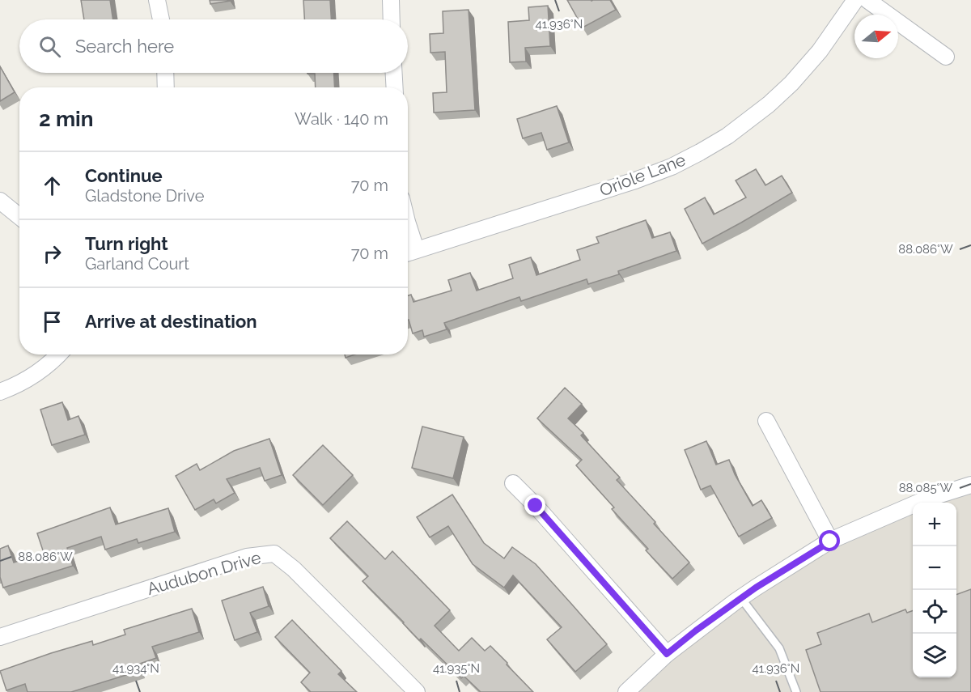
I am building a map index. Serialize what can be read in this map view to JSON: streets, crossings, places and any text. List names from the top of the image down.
{
  "streets": {
    "street": ["Oriole Lane", "Audubon Drive"]
  },
  "north": "right",
  "page": {
    "search": "Search here",
    "heading": ["2 min", "Walk · 140 m"],
    "list": [
      ["Continue", "Gladstone Drive", "70 m"],
      ["Turn right", "Garland Court", "70 m"],
      "Arrive at destination"
    ],
    "map_buttons": ["+", "−"]
  },
  "coordinates": [
    "41.936°N",
    "88.086°W",
    "88.085°W",
    "41.934°N",
    "41.935°N"
  ]
}
